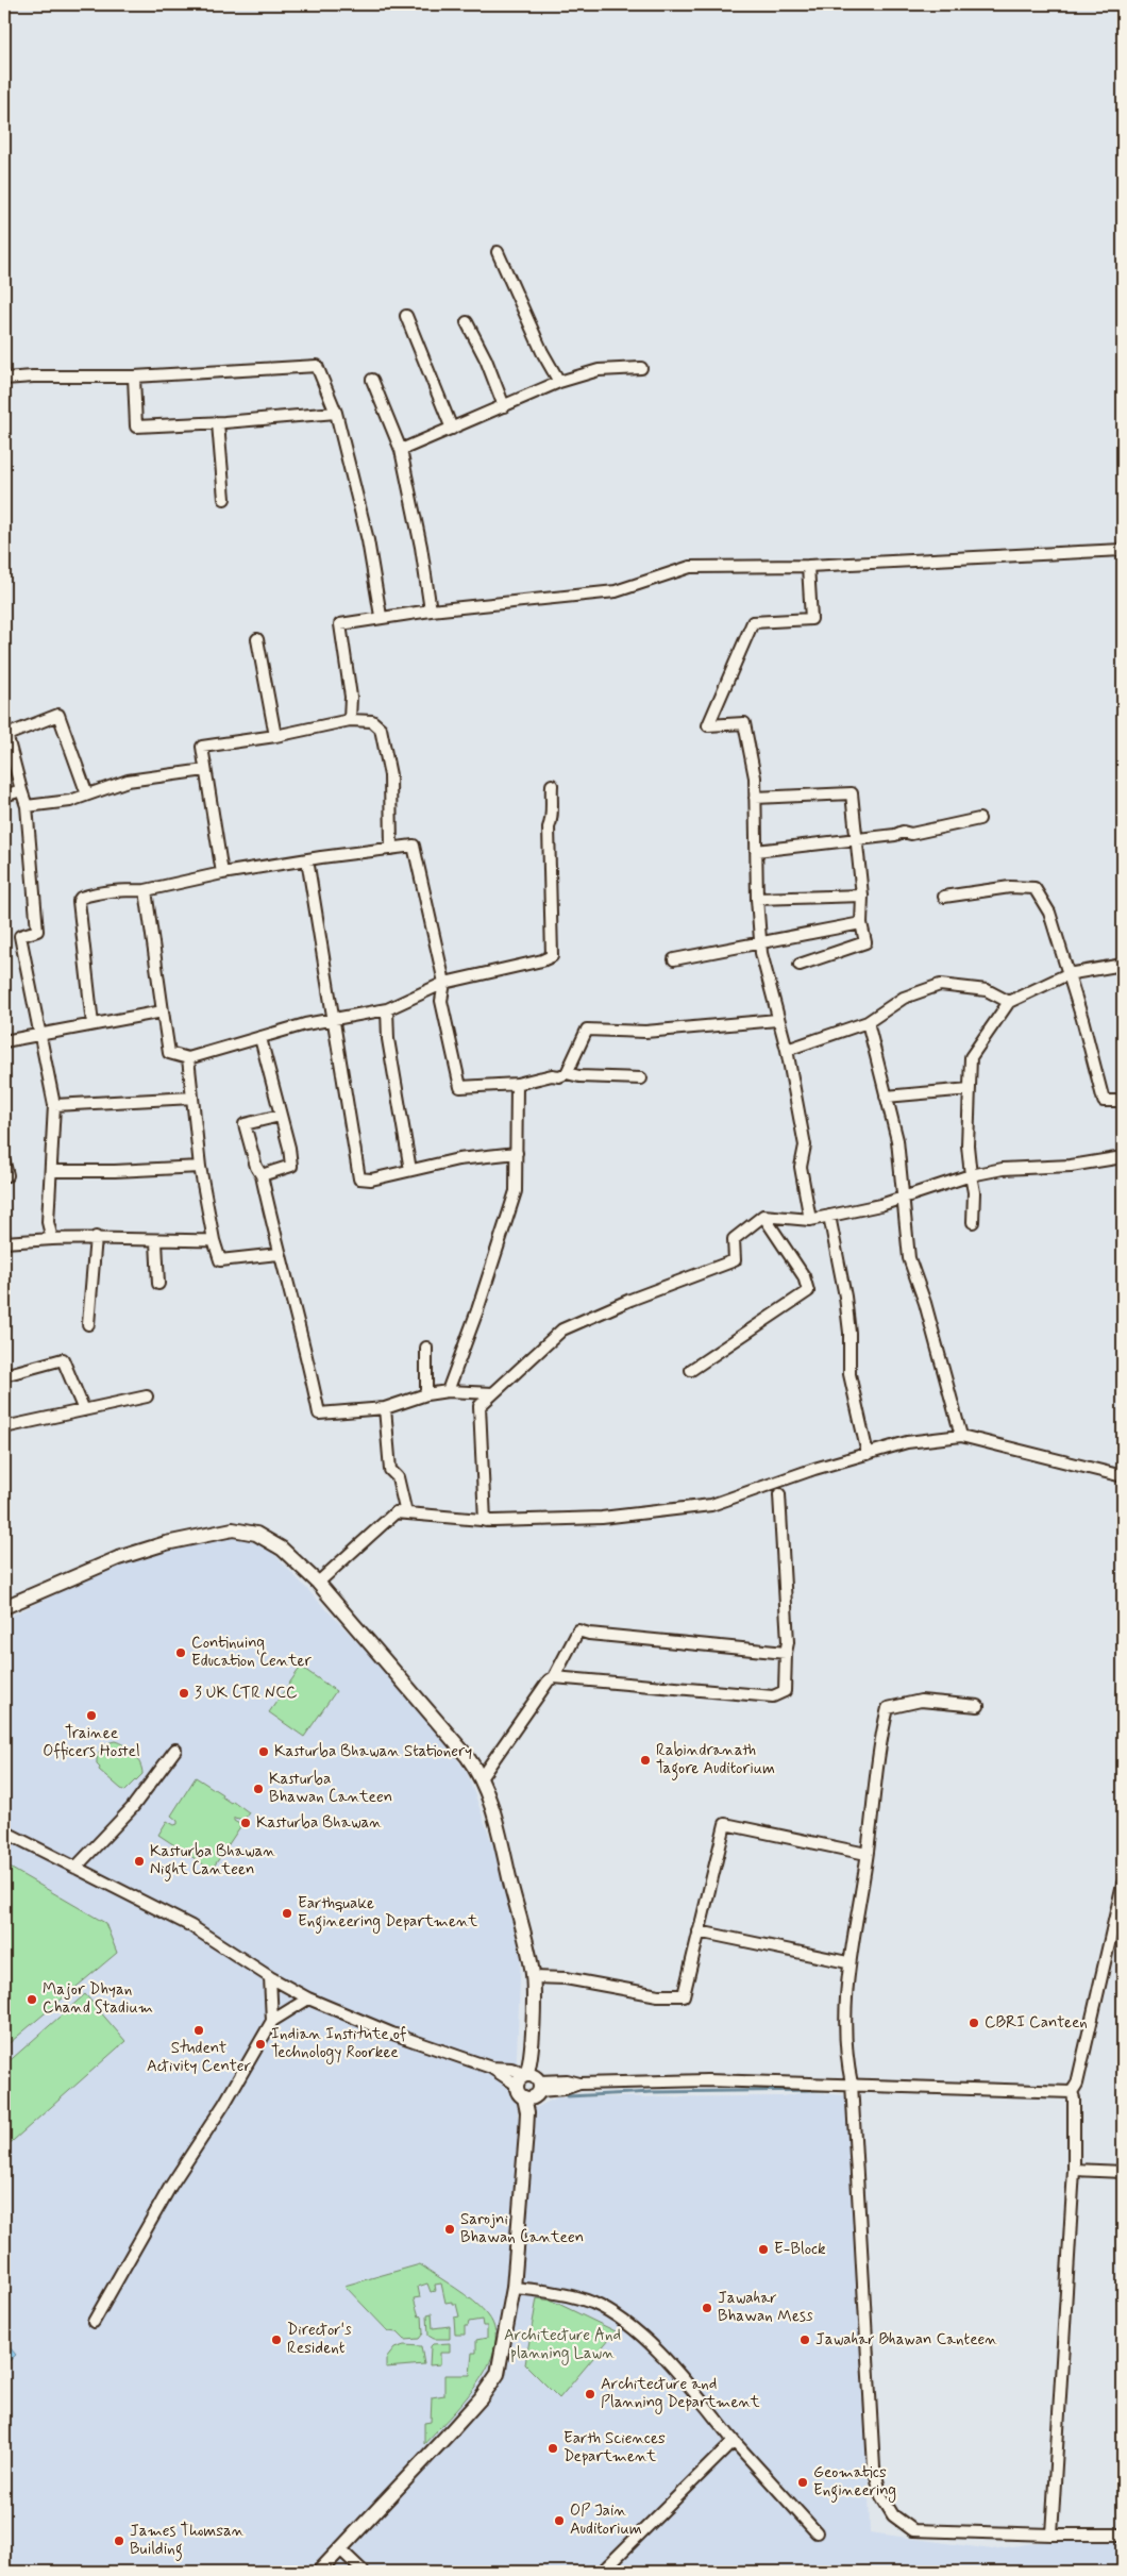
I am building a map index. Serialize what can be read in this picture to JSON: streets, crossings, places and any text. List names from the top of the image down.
{
  "parks": ["Architecture And planning Lawn"],
  "places": [
    "Continuing Education Center",
    "3 UK CTR NCC",
    "Trainee Officers Hostel",
    "Kasturba Bhawan Stationery",
    "Rabindranath Tagore Auditorium",
    "Kasturba Bhawan Canteen",
    "Kasturba Bhawan",
    "Kasturba Bhawan Night Canteen",
    "Earthquake Engineering Department",
    "Major Dhyan Chand Stadium",
    "CBRI Canteen",
    "Student Activity Center",
    "Indian Institute of Technology Roorkee",
    "Sarojni Bhawan Canteen",
    "E-Block",
    "Jawahar Bhawan Mess",
    "Director's Resident",
    "Jawahar Bhawan Canteen",
    "Architecture and Planning Department",
    "Earth Sciences Department",
    "Geomatics Engineering",
    "OP Jain Auditorium",
    "James Thomsan Building"
  ]
}
